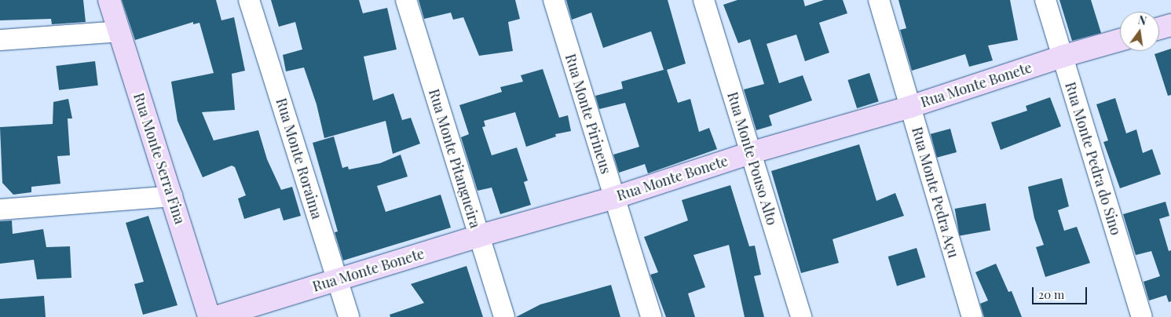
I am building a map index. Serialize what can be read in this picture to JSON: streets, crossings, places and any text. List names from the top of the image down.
{
  "streets": {
    "main road": ["Rua Monte Bonete", "Rua Monte Serra Fina"],
    "street": [
      "Rua Monte Pirineus",
      "Rua Monte Roraima",
      "Rua Monte Pitangueira",
      "Rua Monte Pouso Alto",
      "Rua Monte Pedra do Sino",
      "Rua Monte Pedra Açu"
    ]
  },
  "crossings": [
    ["Rua Monte Bonete", "Rua Monte Pirineus"],
    ["Rua Monte Bonete", "Rua Monte Roraima"],
    ["Rua Monte Bonete", "Rua Monte Pitangueira"],
    ["Rua Monte Bonete", "Rua Monte Pouso Alto"],
    ["Rua Monte Bonete", "Rua Monte Pedra do Sino"],
    ["Rua Monte Bonete", "Rua Monte Pedra Açu"]
  ],
  "scale_bar": "20 m",
  "north": "top"
}
